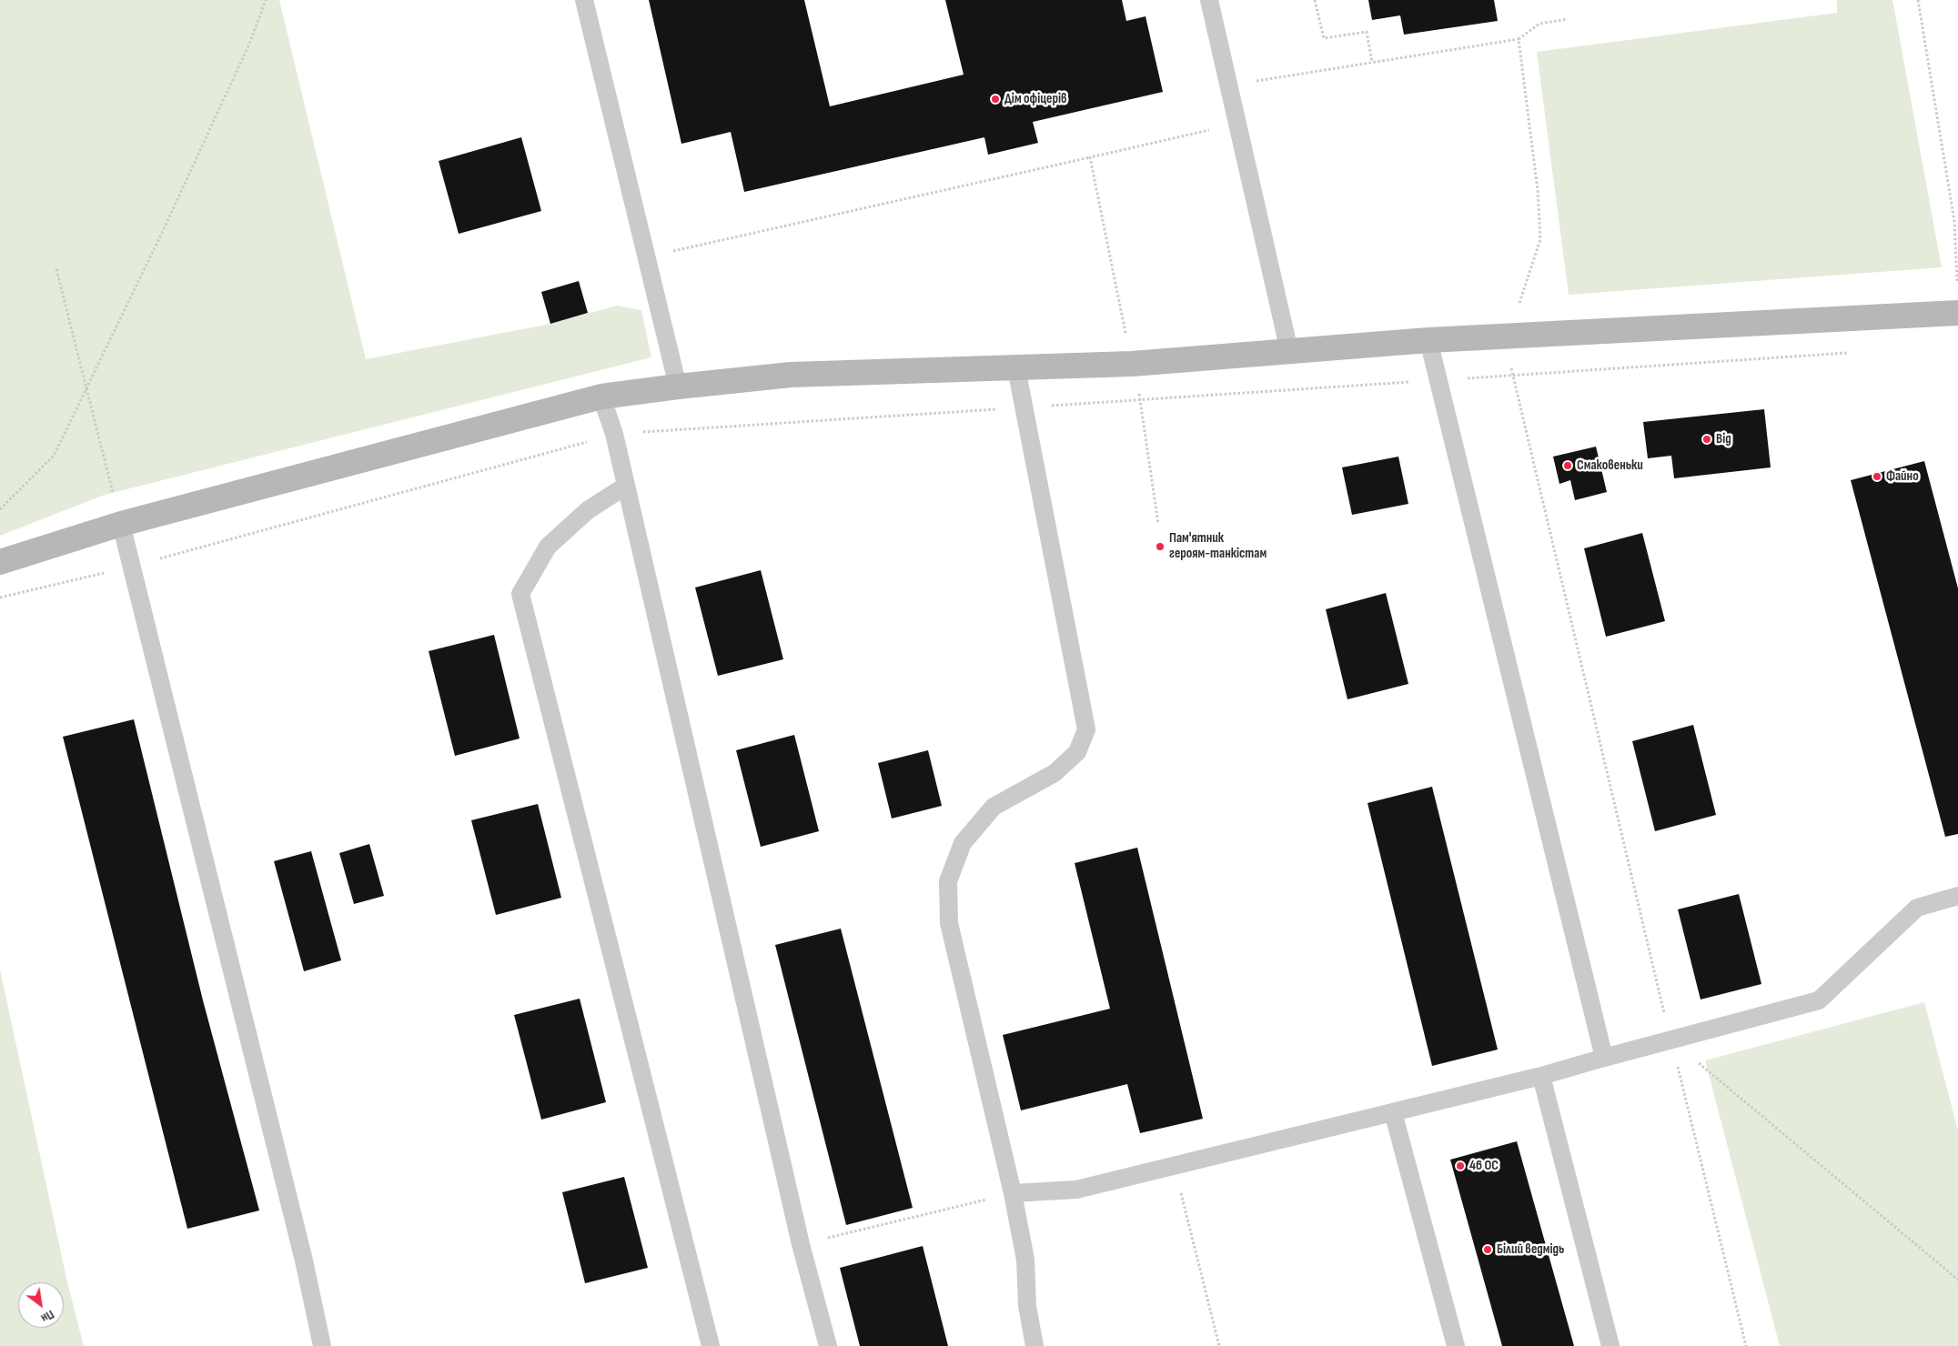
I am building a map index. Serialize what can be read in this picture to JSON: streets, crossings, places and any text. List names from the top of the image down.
{
  "places": [
    "Дім офіцерів",
    "Від",
    "Смаковеньки",
    "Файно",
    "Пам'ятник героям-танкістам",
    "46 ОС",
    "Білий ведмідь"
  ],
  "north": "bottom right"
}
